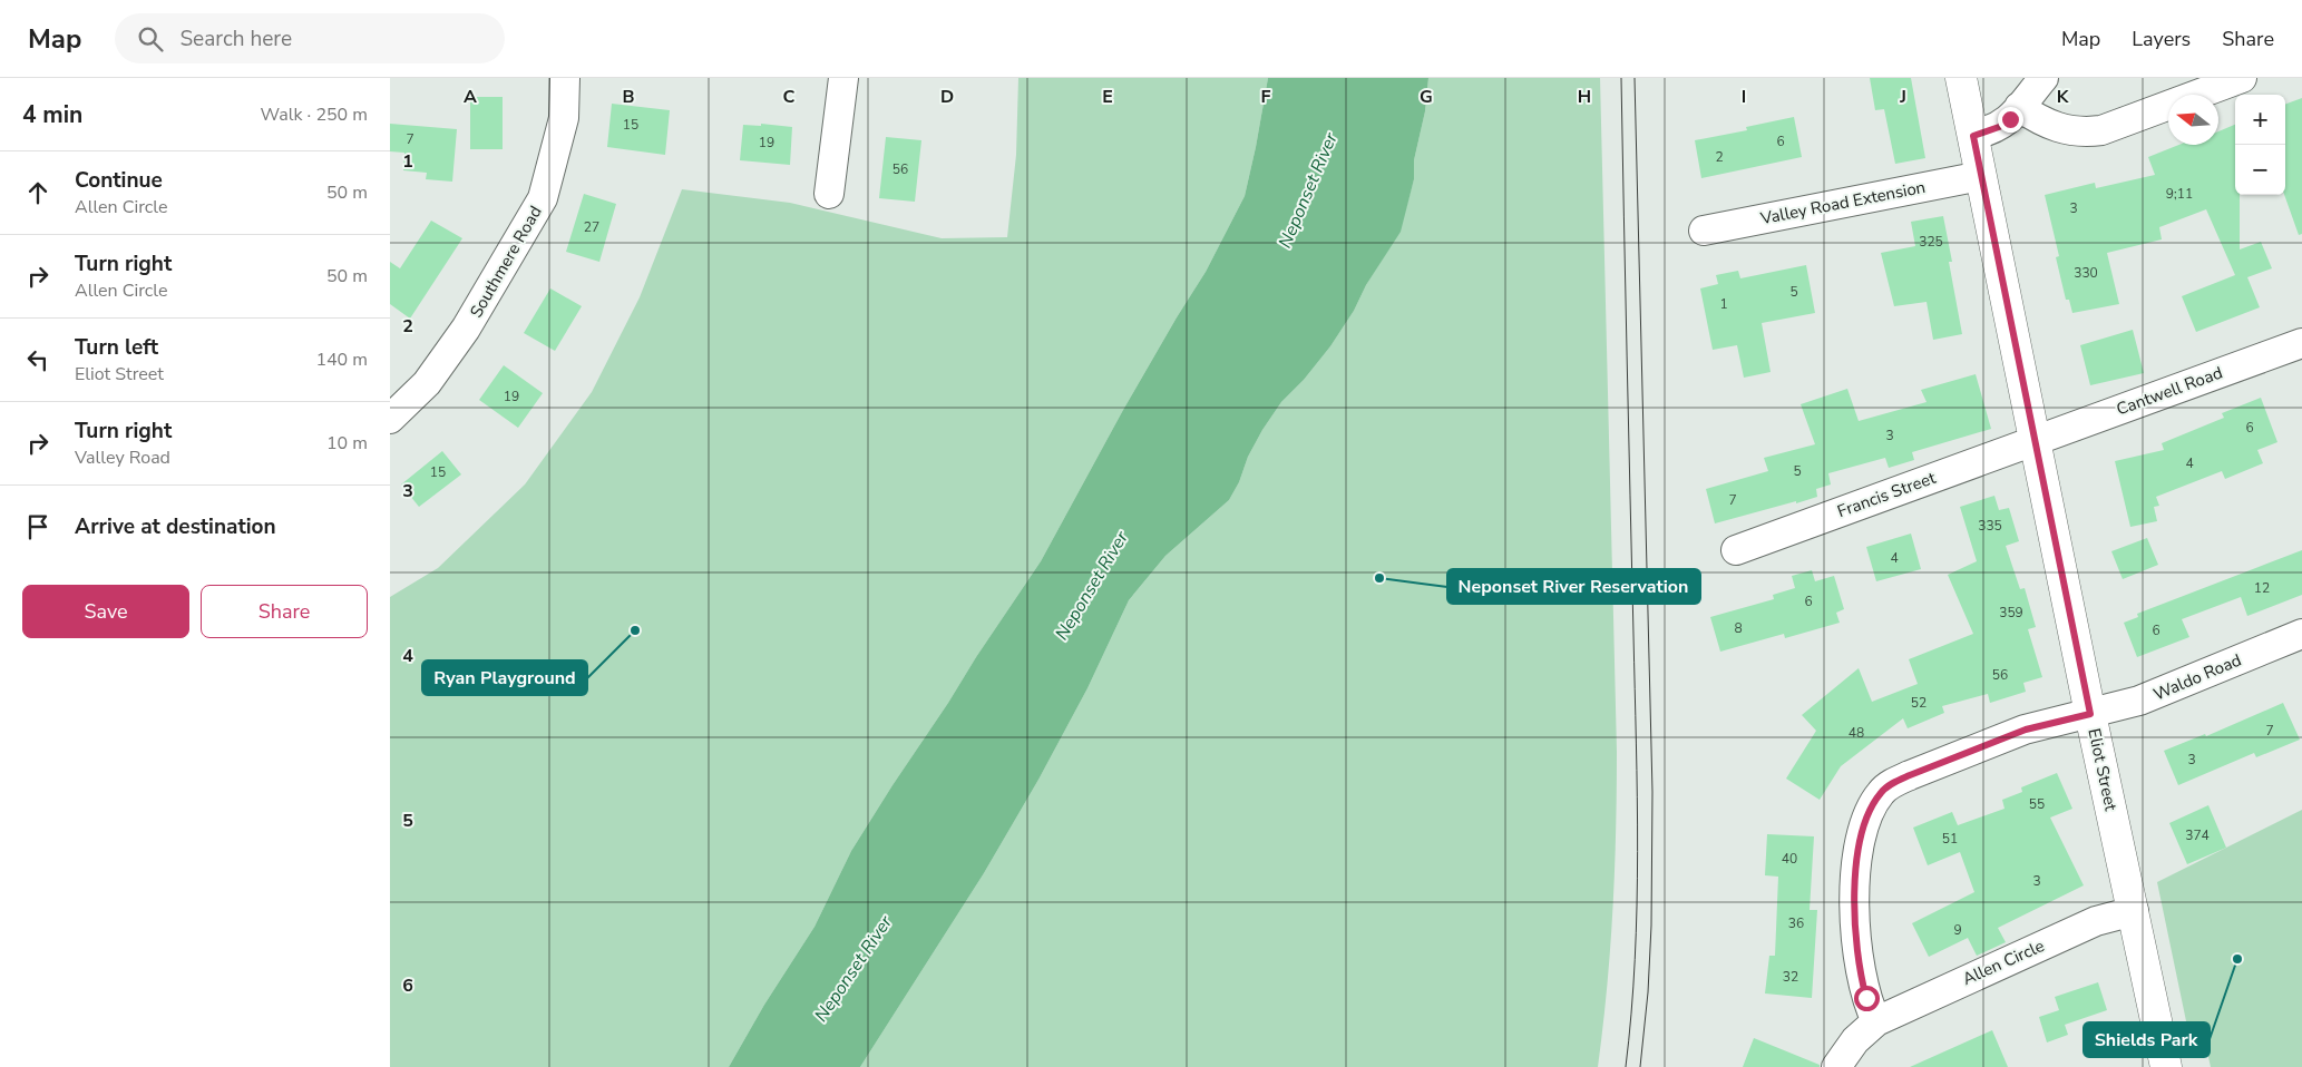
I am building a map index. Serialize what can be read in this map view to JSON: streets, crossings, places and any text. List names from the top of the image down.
{
  "streets": {
    "street": [
      "Valley Road Extension",
      "Southmere Road",
      "Cantwell Road",
      "Francis Street",
      "Waldo Road",
      "Eliot Street",
      "Allen Circle"
    ]
  },
  "crossings": [
    ["Valley Road Extension", "Eliot Street"],
    ["Cantwell Road", "Francis Street"],
    ["Cantwell Road", "Eliot Street"],
    ["Francis Street", "Eliot Street"],
    ["Waldo Road", "Eliot Street"],
    ["Eliot Street", "Allen Circle"]
  ],
  "water": ["Neponset River"],
  "places": ["Neponset River Reservation", "Ryan Playground", "Shields Park"],
  "house_numbers": [
    "15",
    "7",
    "6",
    "19",
    "2",
    "56",
    "9;11",
    "3",
    "27",
    "325",
    "330",
    "5",
    "1",
    "19",
    "6",
    "3",
    "4",
    "5",
    "15",
    "7",
    "335",
    "4",
    "12",
    "6",
    "359",
    "8",
    "6",
    "56",
    "52",
    "7",
    "48",
    "3",
    "55",
    "374",
    "51",
    "40",
    "3",
    "36",
    "9",
    "32"
  ],
  "north": "left",
  "page": {
    "header": "Map",
    "search": "Search here",
    "nav": ["Map", "Layers", "Share"],
    "heading": ["4 min", "Walk · 250 m"],
    "map_buttons": ["+", "−"],
    "list": [
      ["Continue", "Allen Circle", "50 m"],
      ["Turn right", "Allen Circle", "50 m"],
      ["Turn left", "Eliot Street", "140 m"],
      ["Turn right", "Valley Road", "10 m"],
      "Arrive at destination"
    ],
    "buttons": ["Save", "Share"]
  },
  "grid": {
    "columns": [
      "A",
      "B",
      "C",
      "D",
      "E",
      "F",
      "G",
      "H",
      "I",
      "J",
      "K"
    ],
    "rows": [
      "1",
      "2",
      "3",
      "4",
      "5",
      "6"
    ]
  }
}
